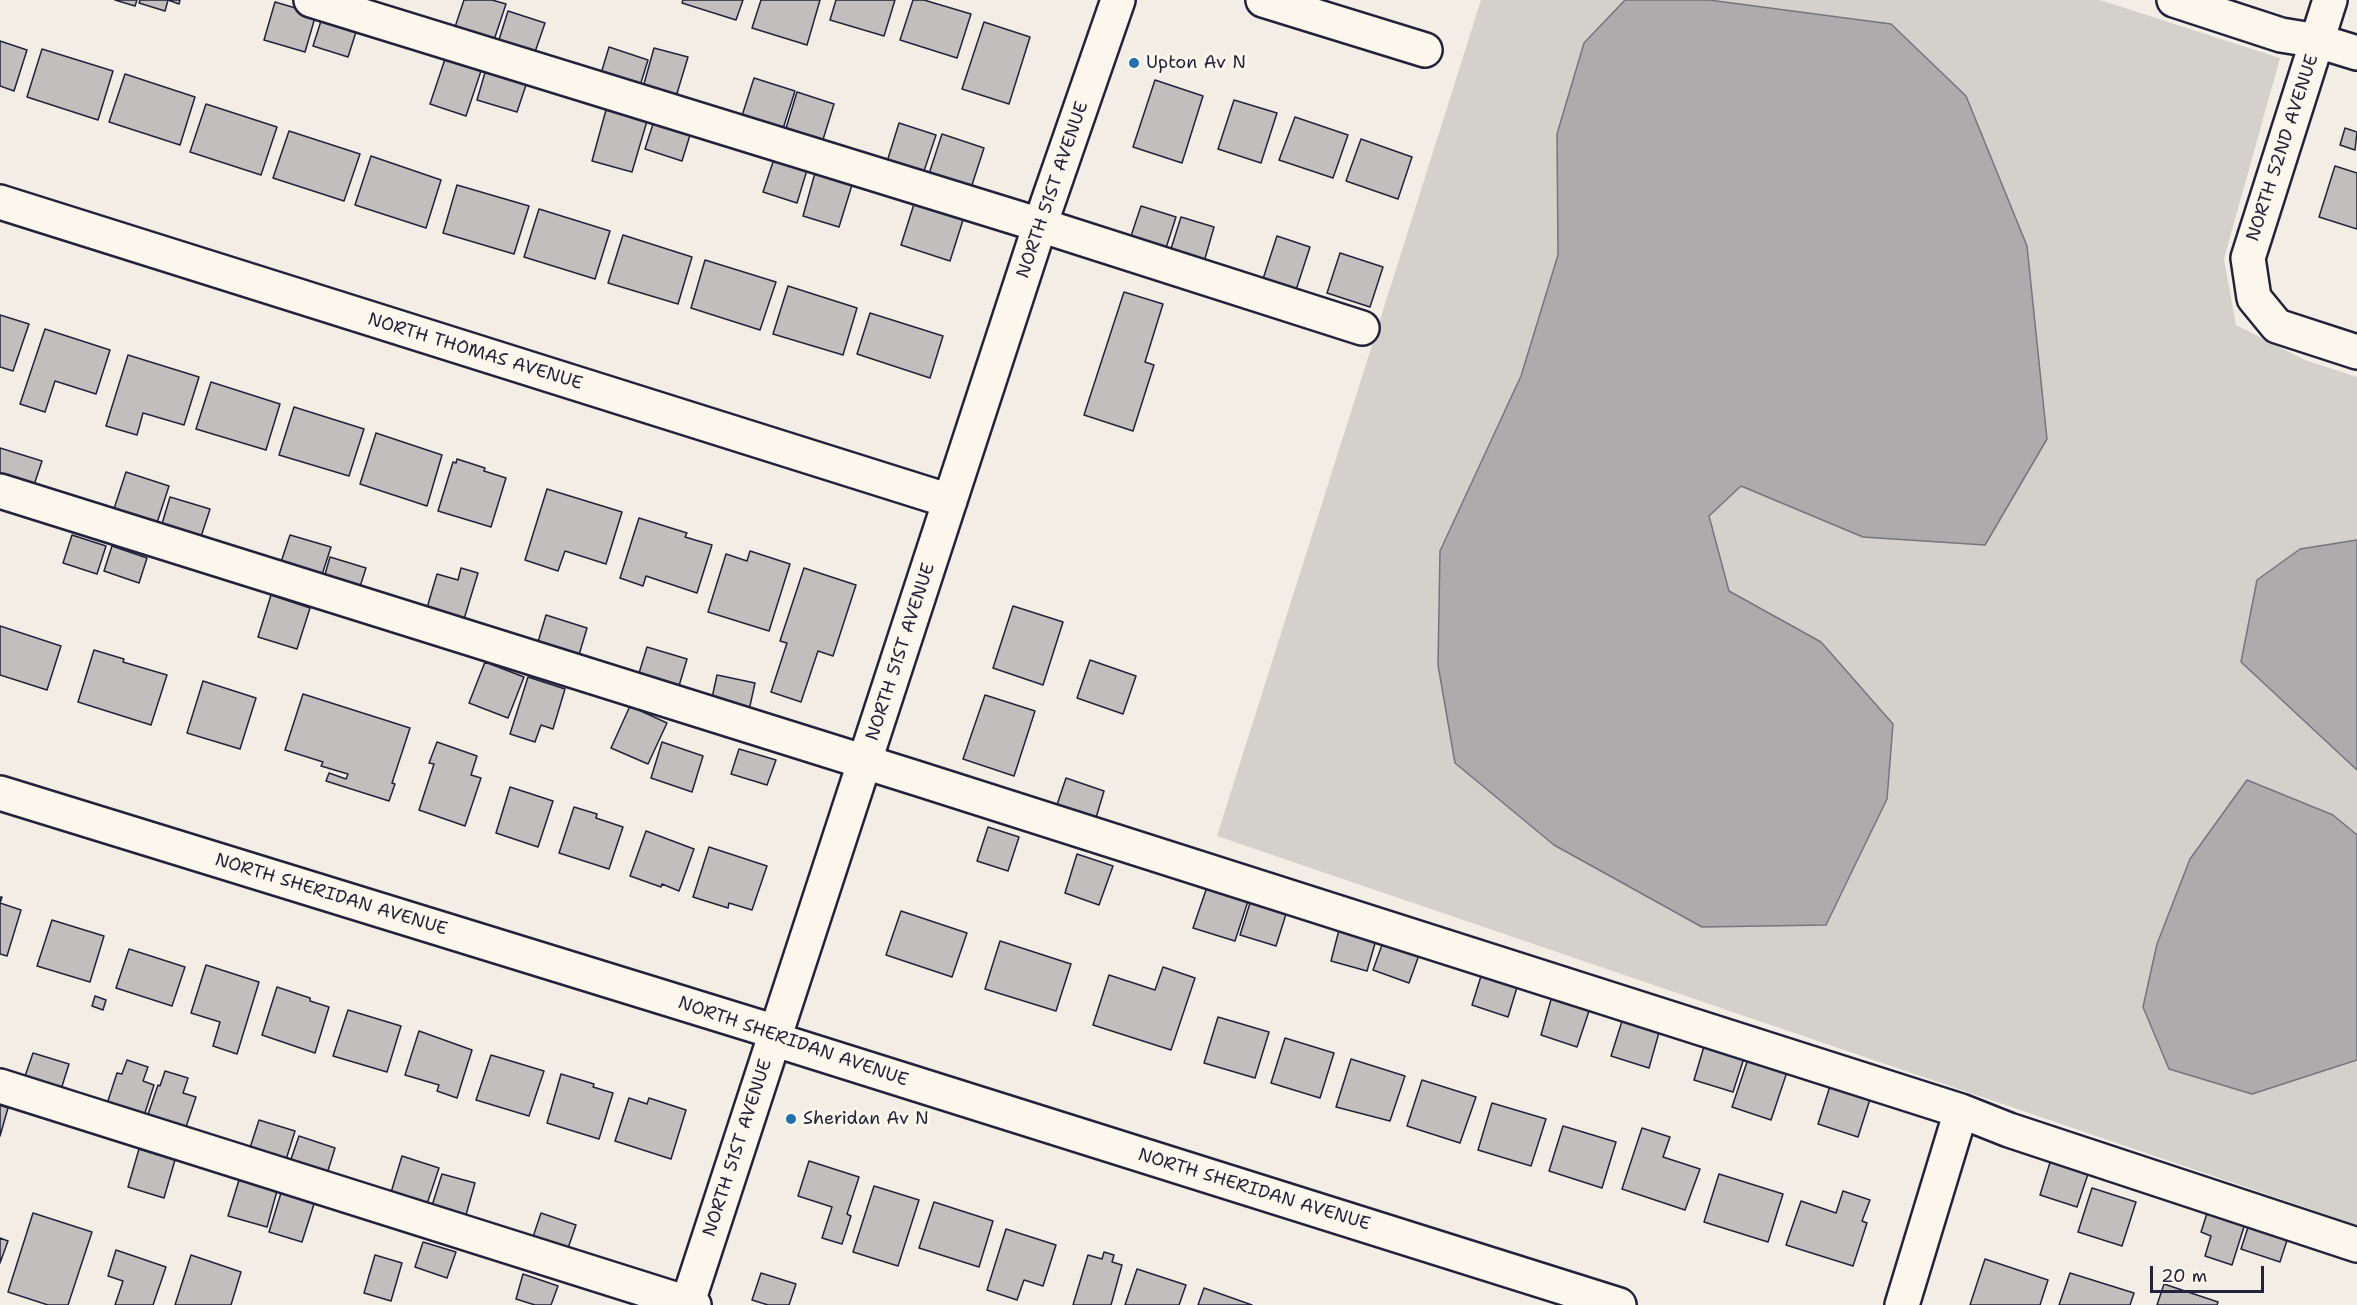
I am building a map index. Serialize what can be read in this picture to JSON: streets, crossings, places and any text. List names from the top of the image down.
{
  "streets": {
    "street": [
      "NORTH 52ND AVENUE",
      "NORTH 51ST AVENUE",
      "NORTH THOMAS AVENUE",
      "NORTH SHERIDAN AVENUE"
    ]
  },
  "crossings": [
    ["NORTH 51ST AVENUE", "NORTH THOMAS AVENUE"],
    ["NORTH 51ST AVENUE", "NORTH SHERIDAN AVENUE"]
  ],
  "places": ["Upton Av N", "Sheridan Av N"],
  "scale_bar": "20 m"
}
